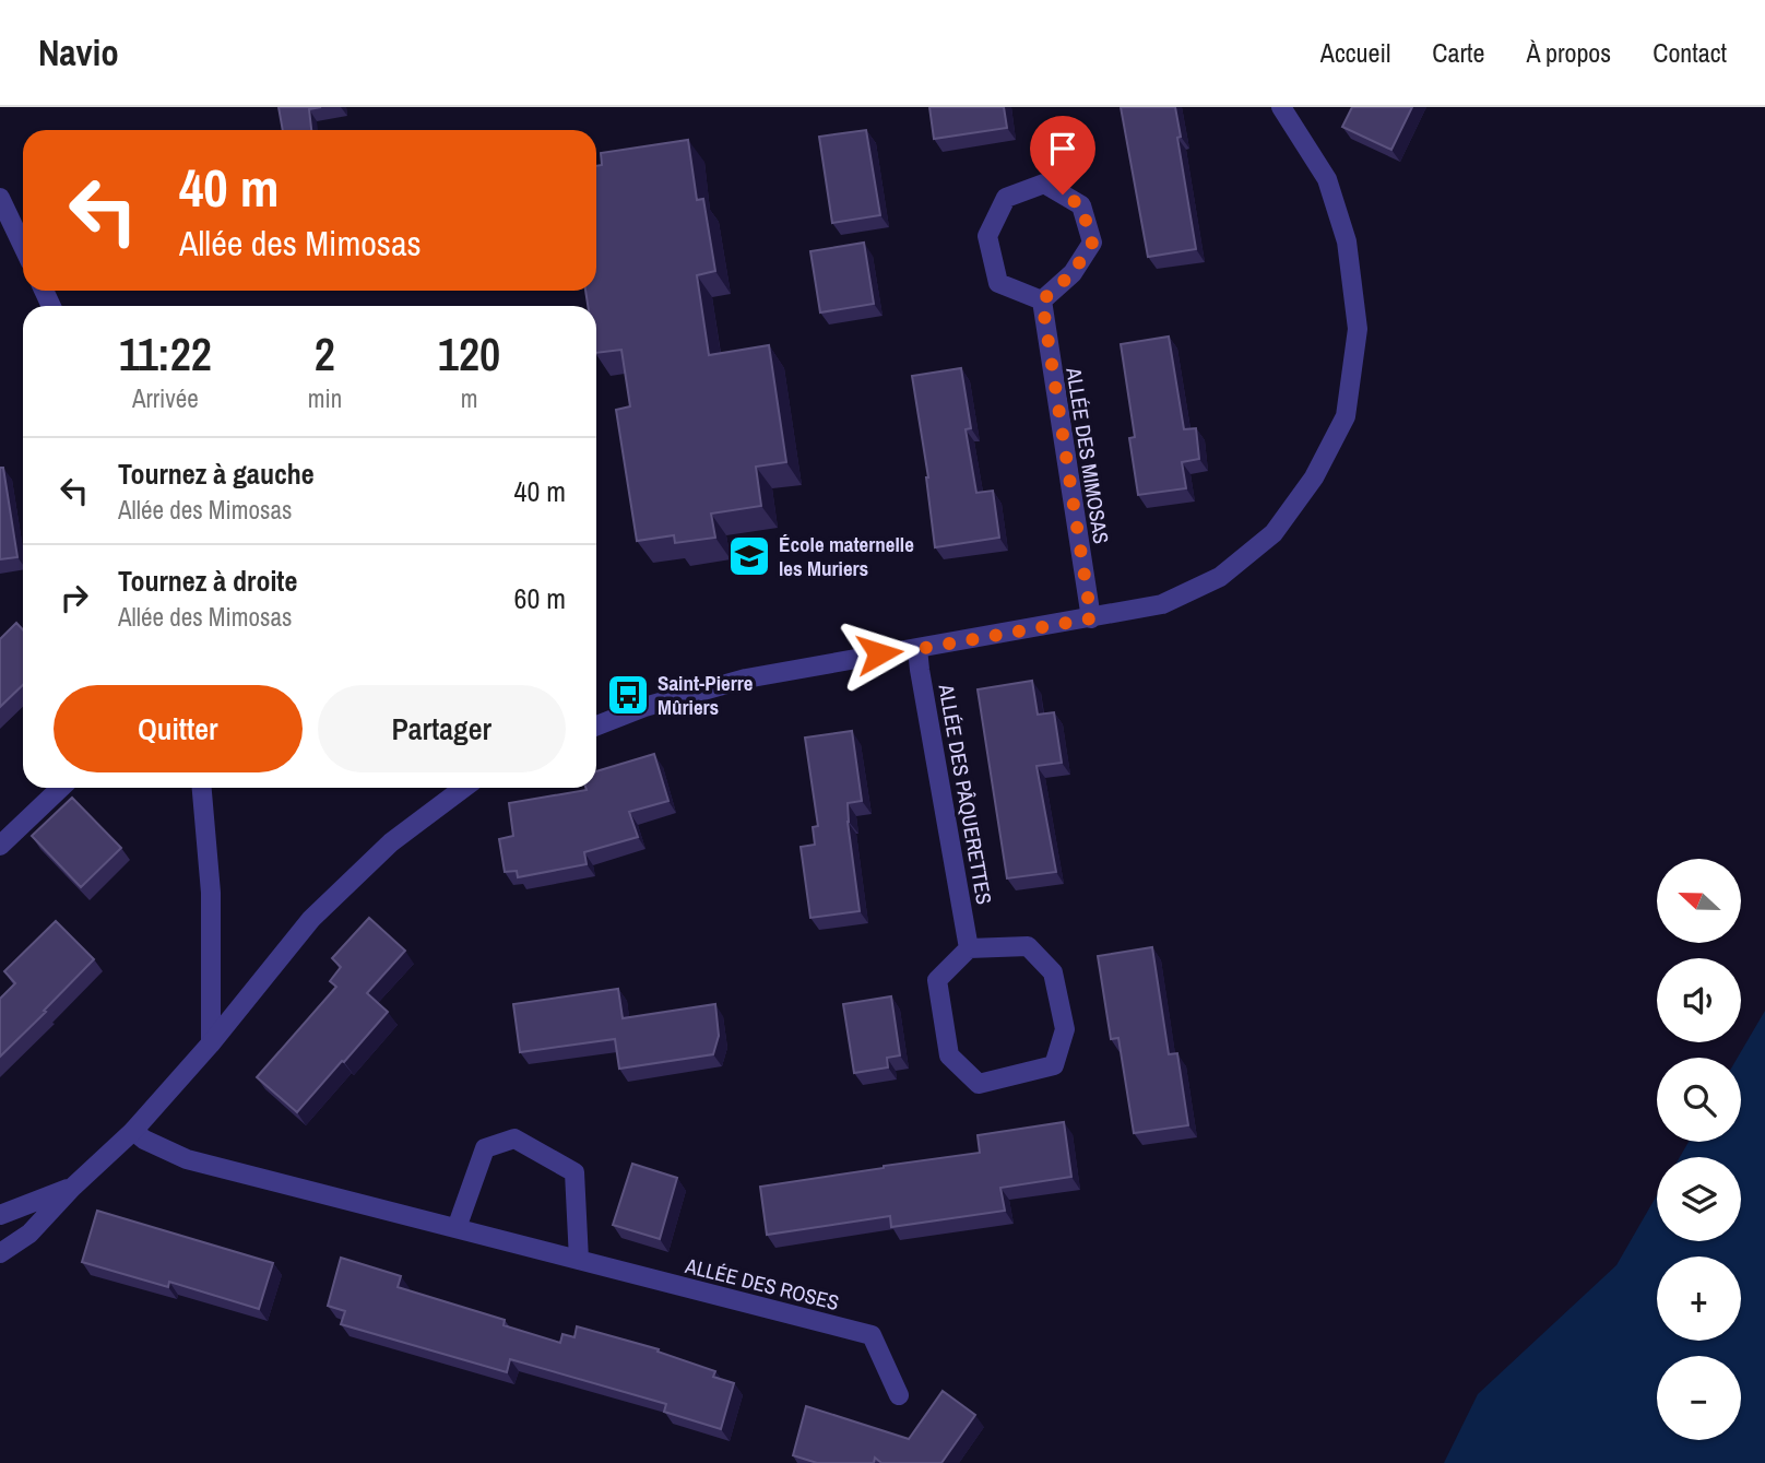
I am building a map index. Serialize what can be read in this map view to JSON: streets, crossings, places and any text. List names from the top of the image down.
{
  "streets": {
    "street": ["ALLÉE DES MIMOSAS", "ALLÉE DES PÂQUERETTES", "ALLÉE DES ROSES"]
  },
  "places": {
    "school or university": ["École maternelle les Muriers"],
    "bus stop": ["Saint-Pierre Mûriers"]
  },
  "north": "left",
  "page": {
    "header": "Navio",
    "nav": [
      "Accueil",
      "Carte",
      "À propos",
      "Contact"
    ],
    "turn": ["40 m", "Allée des Mimosas"],
    "eta": [
      "11:22",
      "Arrivée",
      "2",
      "min",
      "120",
      "m"
    ],
    "list": [
      {
        "name": "Tournez à gauche",
        "note": "Allée des Mimosas",
        "value": "40 m"
      },
      {
        "name": "Tournez à droite",
        "note": "Allée des Mimosas",
        "value": "60 m"
      }
    ],
    "buttons": ["Quitter", "Partager"],
    "map_buttons": ["+", "−"]
  }
}
